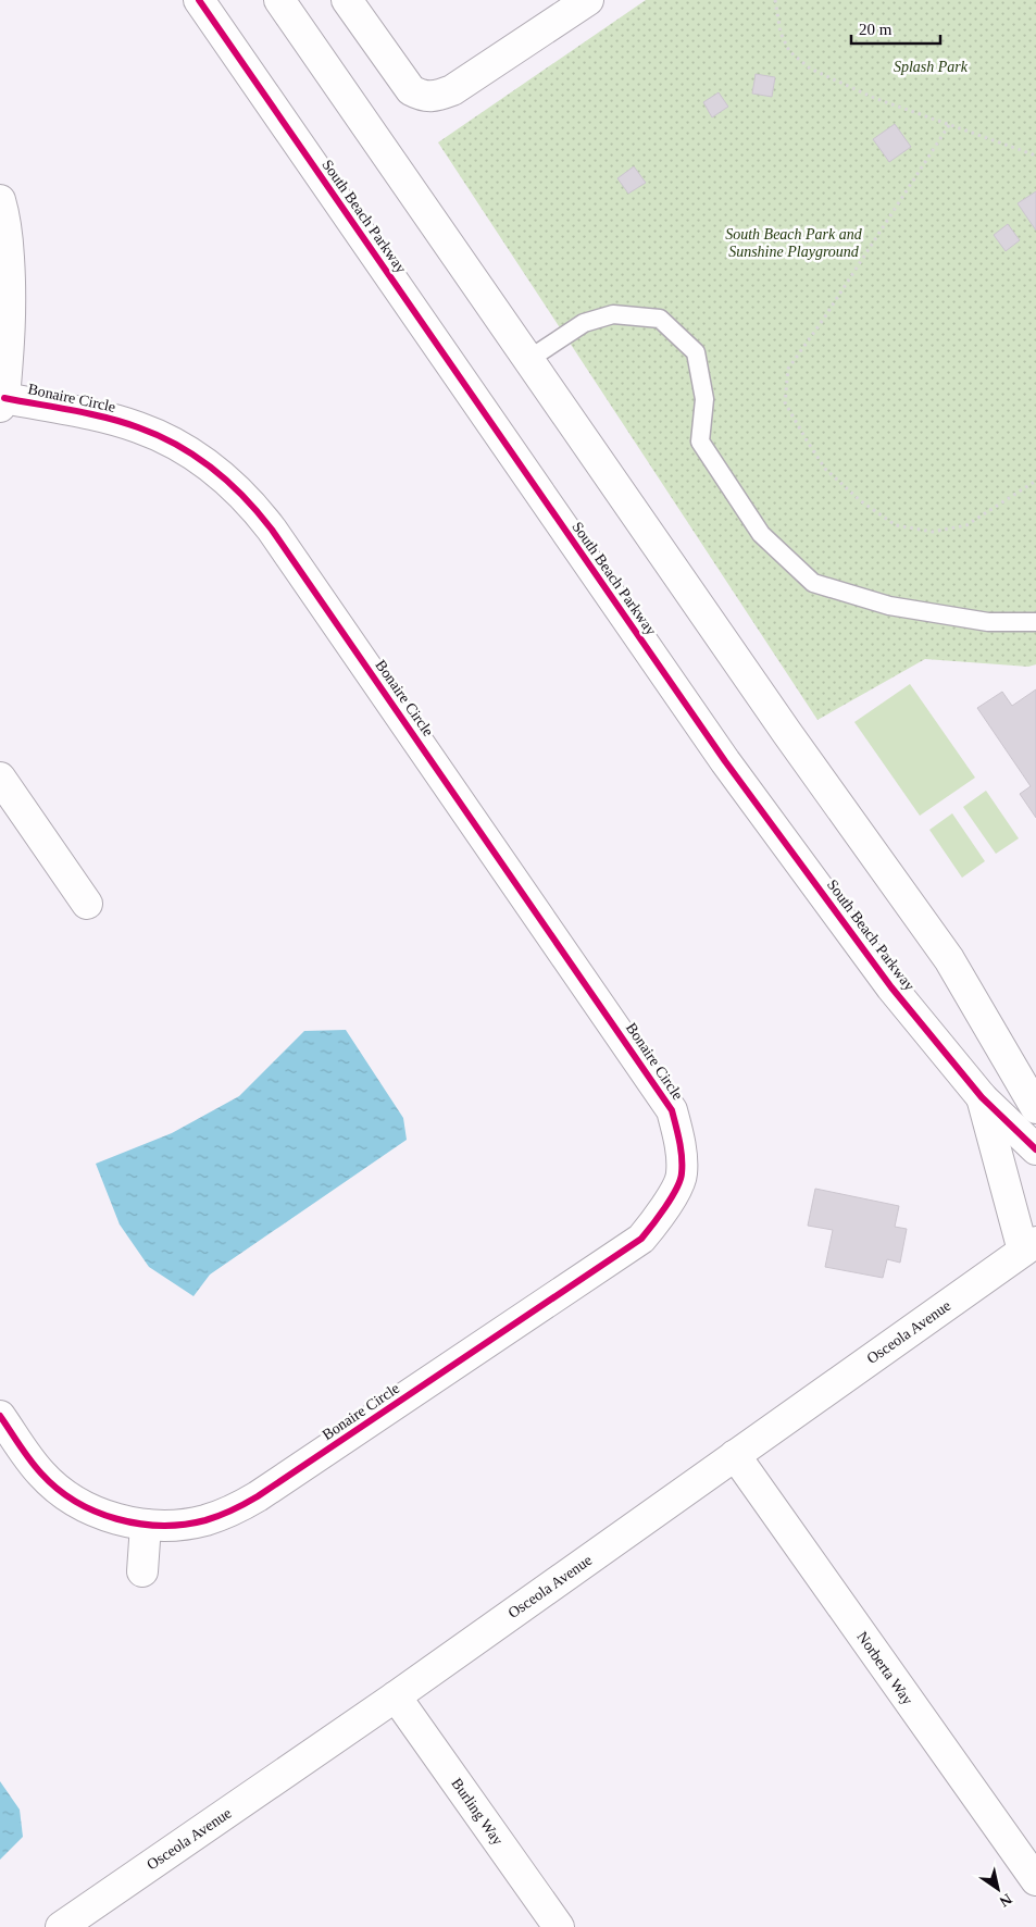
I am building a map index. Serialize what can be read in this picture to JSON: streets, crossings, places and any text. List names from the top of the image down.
{
  "streets": {
    "street": [
      "South Beach Parkway",
      "Bonaire Circle",
      "Osceola Avenue",
      "Norberta Way",
      "Burling Way"
    ]
  },
  "crossings": [
    ["Osceola Avenue", "Norberta Way"],
    ["Osceola Avenue", "Burling Way"]
  ],
  "parks": ["Splash Park", "South Beach Park and Sunshine Playground"],
  "scale_bar": "20 m",
  "north": "bottom right"
}
